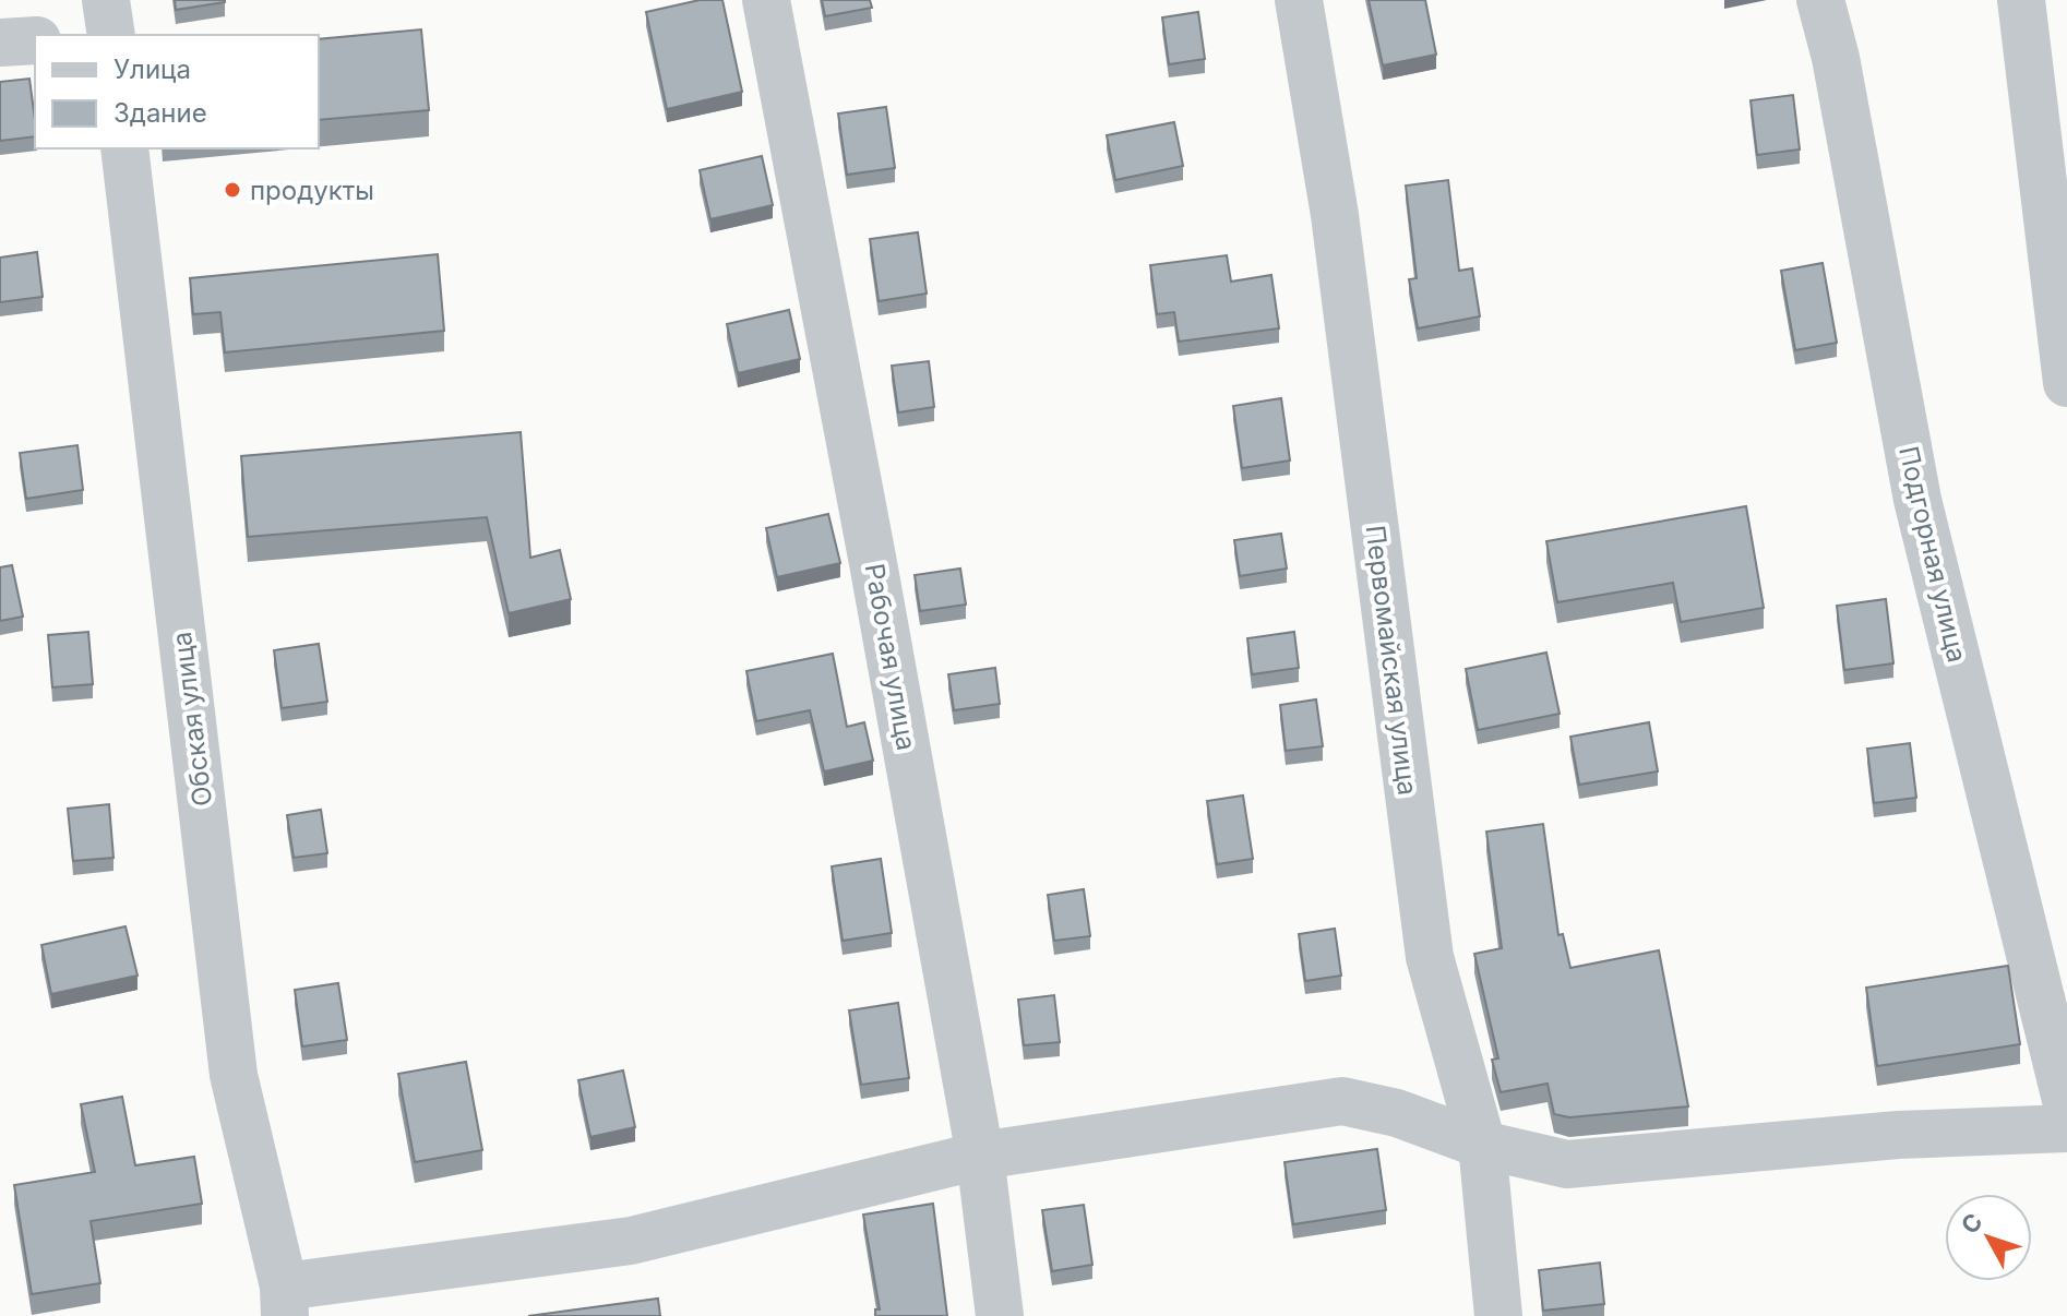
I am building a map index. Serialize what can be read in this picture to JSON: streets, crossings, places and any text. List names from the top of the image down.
{
  "streets": {
    "street": [
      "Подгорная улица",
      "Рабочая улица",
      "Первомайская улица",
      "Обская улица"
    ]
  },
  "places": ["продукты"],
  "legend": ["Улица", "Здание"],
  "north": "top left"
}
